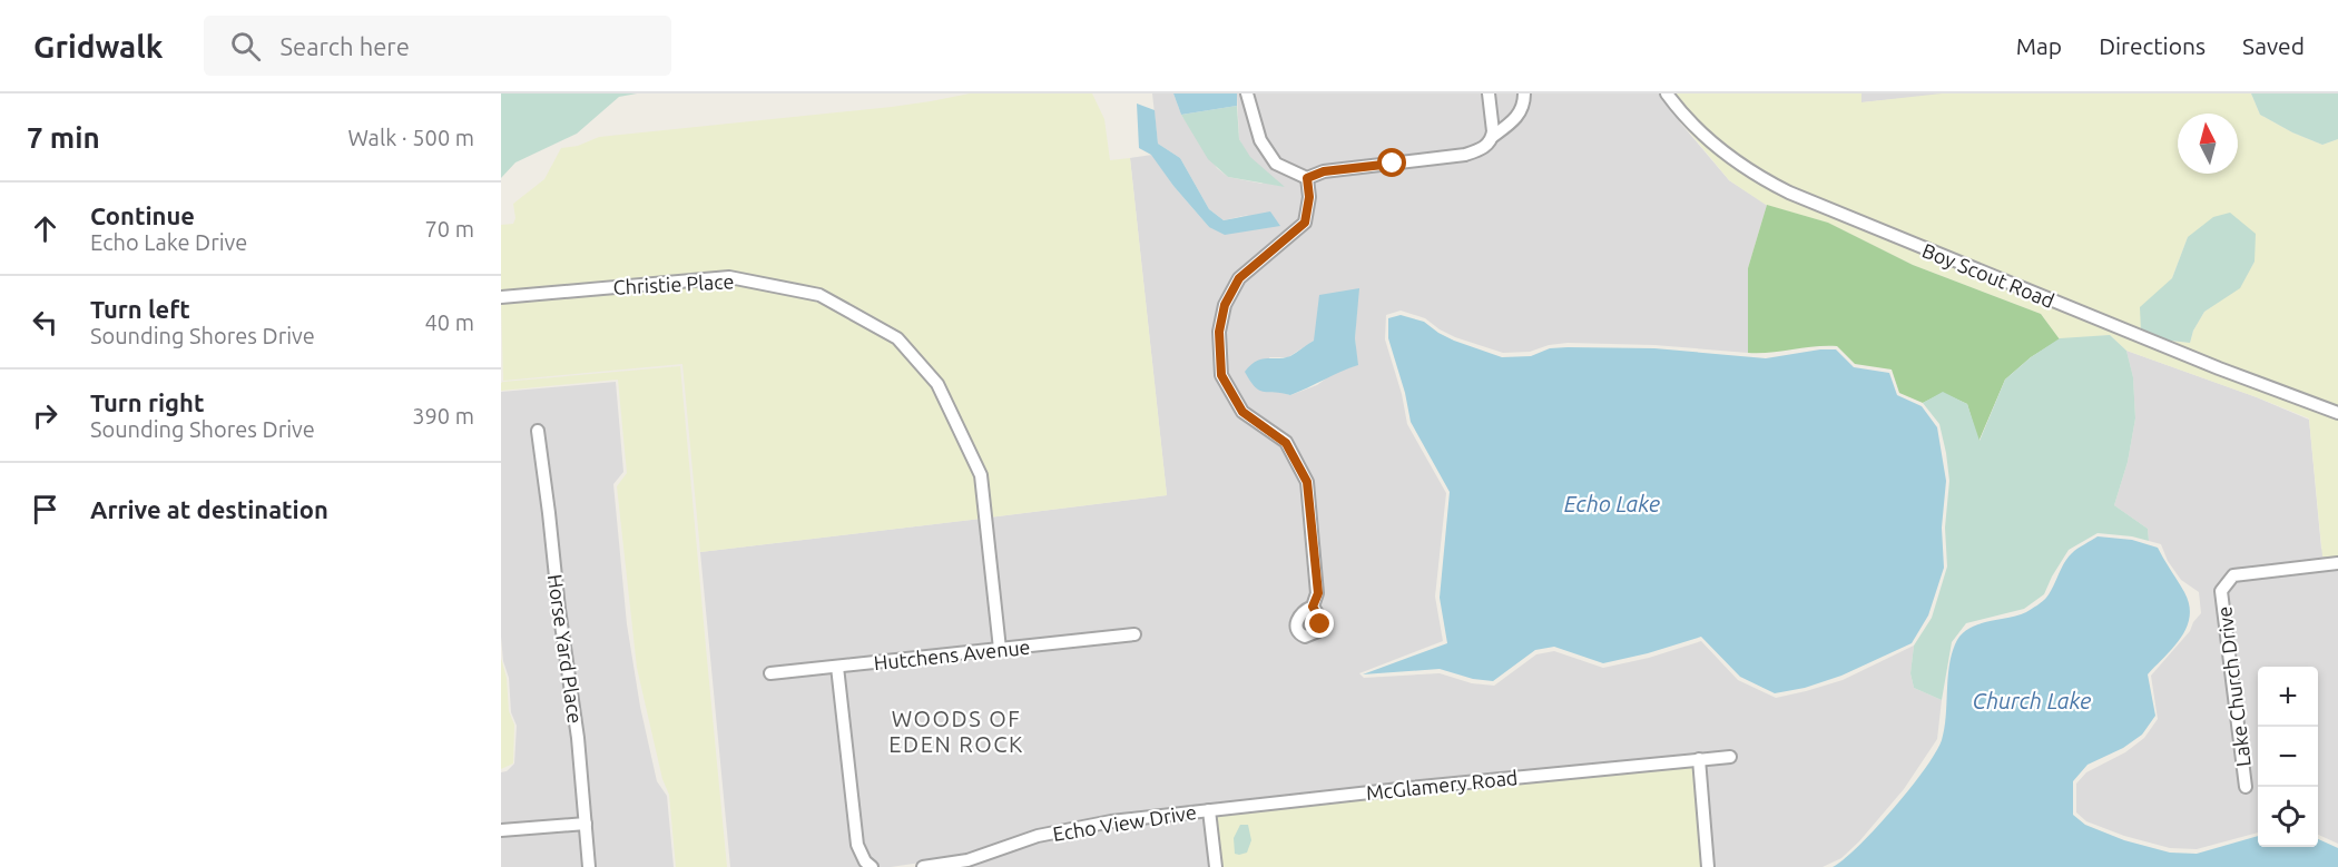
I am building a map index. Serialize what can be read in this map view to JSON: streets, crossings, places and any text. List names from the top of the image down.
{
  "streets": {
    "street": [
      "Boy Scout Road",
      "Christie Place",
      "Horse Yard Place",
      "Hutchens Avenue",
      "Lake Church Drive",
      "McGlamery Road",
      "Echo View Drive"
    ]
  },
  "crossings": [
    ["Christie Place", "Hutchens Avenue"],
    ["McGlamery Road", "Echo View Drive"]
  ],
  "districts": ["WOODS OF EDEN ROCK"],
  "water": ["Echo Lake", "Church Lake"],
  "north": "top",
  "page": {
    "header": "Gridwalk",
    "search": "Search here",
    "nav": ["Map", "Directions", "Saved"],
    "heading": ["7 min", "Walk · 500 m"],
    "list": [
      ["Continue", "Echo Lake Drive", "70 m"],
      ["Turn left", "Sounding Shores Drive", "40 m"],
      ["Turn right", "Sounding Shores Drive", "390 m"],
      "Arrive at destination"
    ],
    "map_buttons": ["+", "−"]
  }
}
